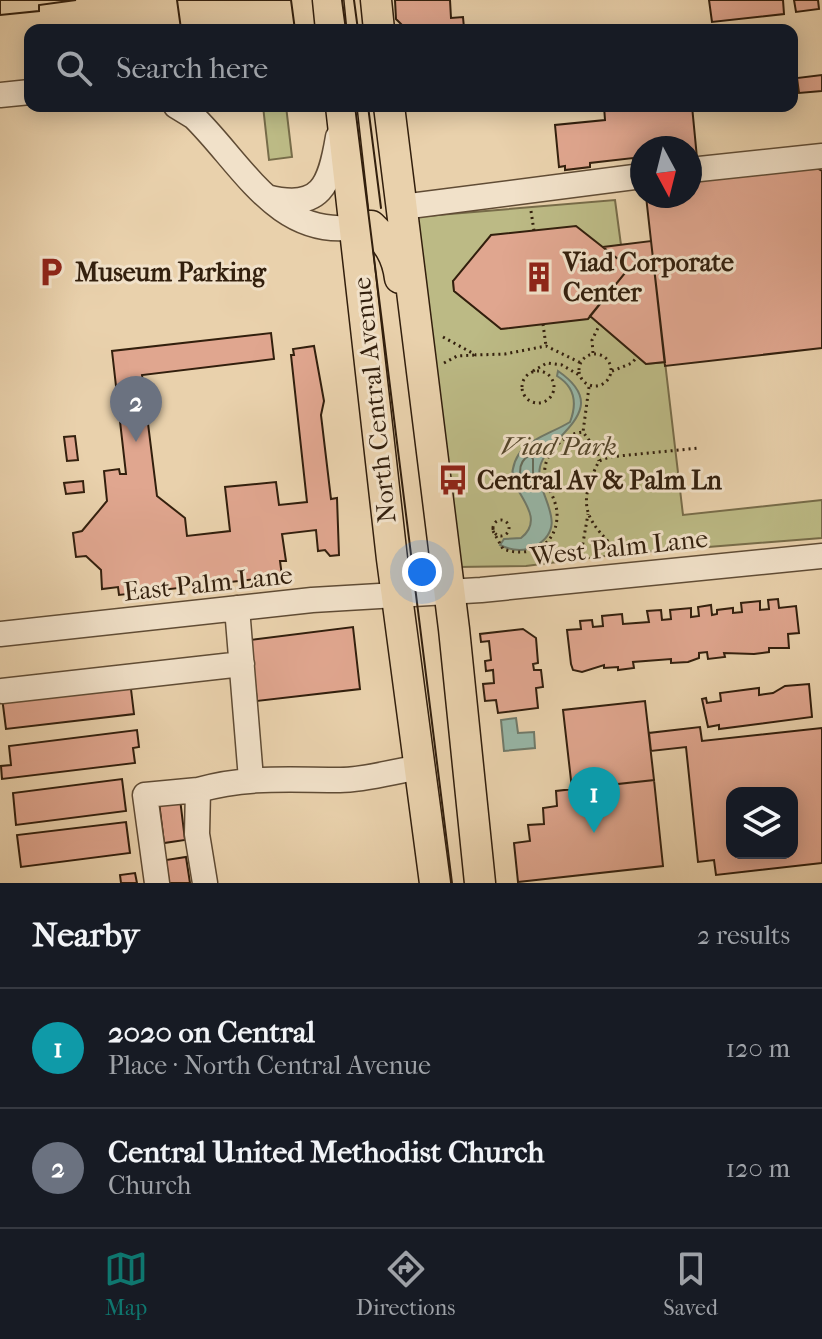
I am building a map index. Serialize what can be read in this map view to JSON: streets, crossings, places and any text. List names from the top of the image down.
{
  "streets": {
    "main road": ["North Central Avenue"],
    "street": ["West Palm Lane", "East Palm Lane"]
  },
  "crossings": [
    ["North Central Avenue", "West Palm Lane"],
    ["North Central Avenue", "East Palm Lane"],
    ["West Palm Lane", "East Palm Lane"]
  ],
  "parks": ["Viad Park"],
  "places": {
    "parking": ["Museum Parking"],
    "building": ["Viad Corporate Center"],
    "bus stop": ["Central Av & Palm Ln"]
  },
  "north": "bottom",
  "page": {
    "search": "Search here",
    "pins": ["2", "1"],
    "heading": ["Nearby", "2 results"],
    "list": [
      {
        "mark": "1",
        "name": "2020 on Central",
        "note": "Place · North Central Avenue",
        "value": "120 m"
      },
      {
        "mark": "2",
        "name": "Central United Methodist Church",
        "note": "Church",
        "value": "120 m"
      }
    ],
    "nav": ["Map", "Directions", "Saved"]
  }
}
